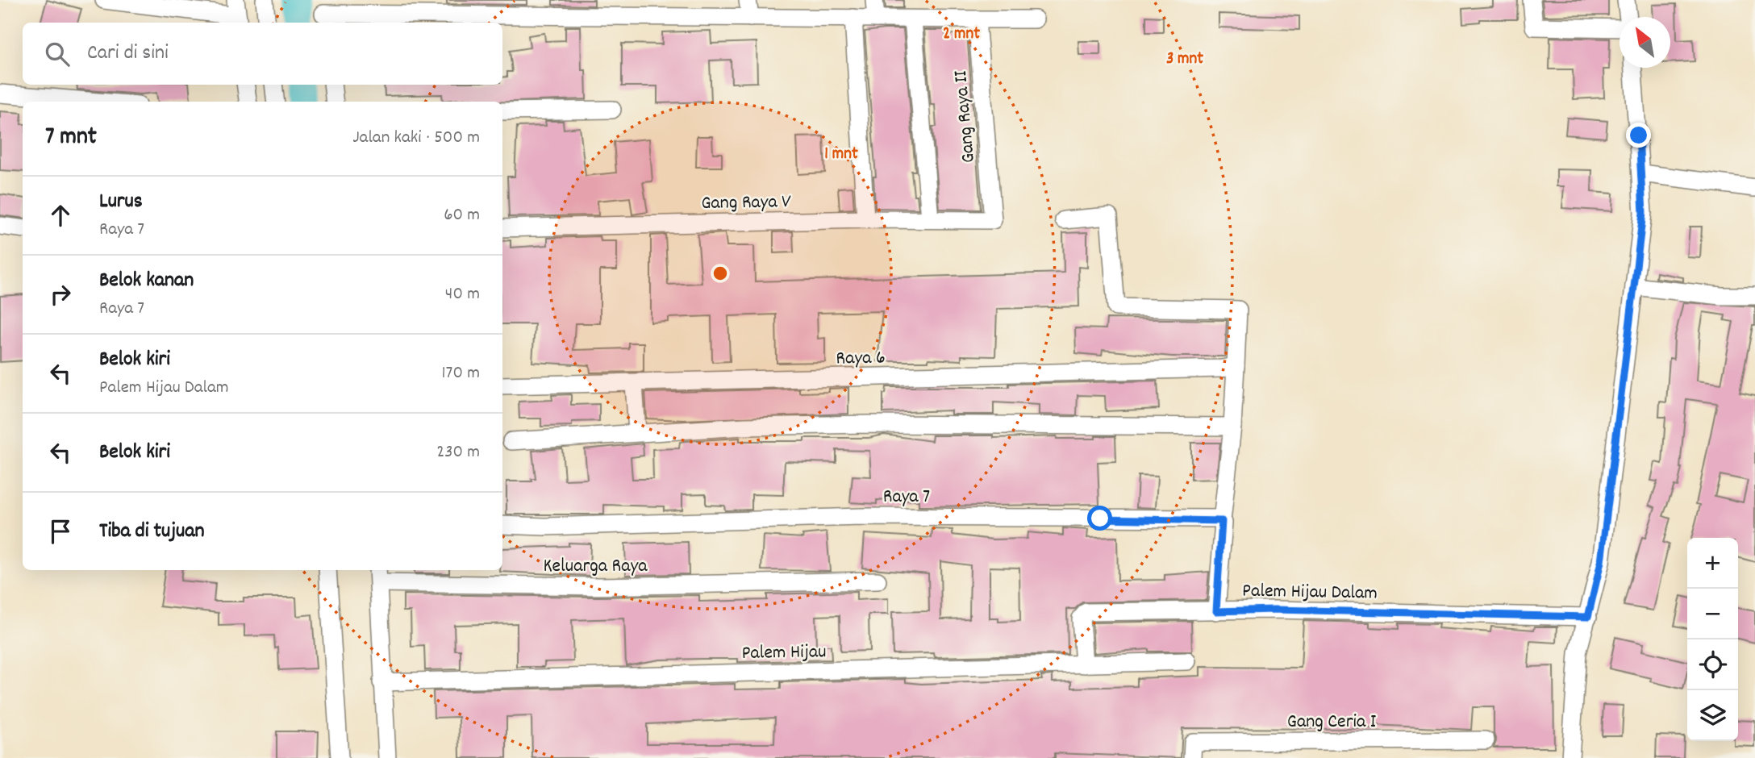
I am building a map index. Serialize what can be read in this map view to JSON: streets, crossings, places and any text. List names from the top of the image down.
{
  "streets": {
    "street": [
      "Gang Raya II",
      "Gang Raya V",
      "Raya 6",
      "Raya 7",
      "Keluarga Raya",
      "Palem Hijau Dalam",
      "Palem Hijau",
      "Gang Ceria I"
    ]
  },
  "crossings": [
    ["Gang Raya II", "Gang Raya V"],
    ["Palem Hijau Dalam", "Palem Hijau"]
  ],
  "north": "top left",
  "page": {
    "search": "Cari di sini",
    "heading": ["7 mnt", "Jalan kaki · 500 m"],
    "list": [
      ["Lurus", "Raya 7", "60 m"],
      ["Belok kanan", "Raya 7", "40 m"],
      ["Belok kiri", "Palem Hijau Dalam", "170 m"],
      ["Belok kiri", "230 m"],
      "Tiba di tujuan"
    ],
    "map_buttons": ["+", "−"]
  },
  "rings": ["2 mnt", "3 mnt", "1 mnt"]
}
